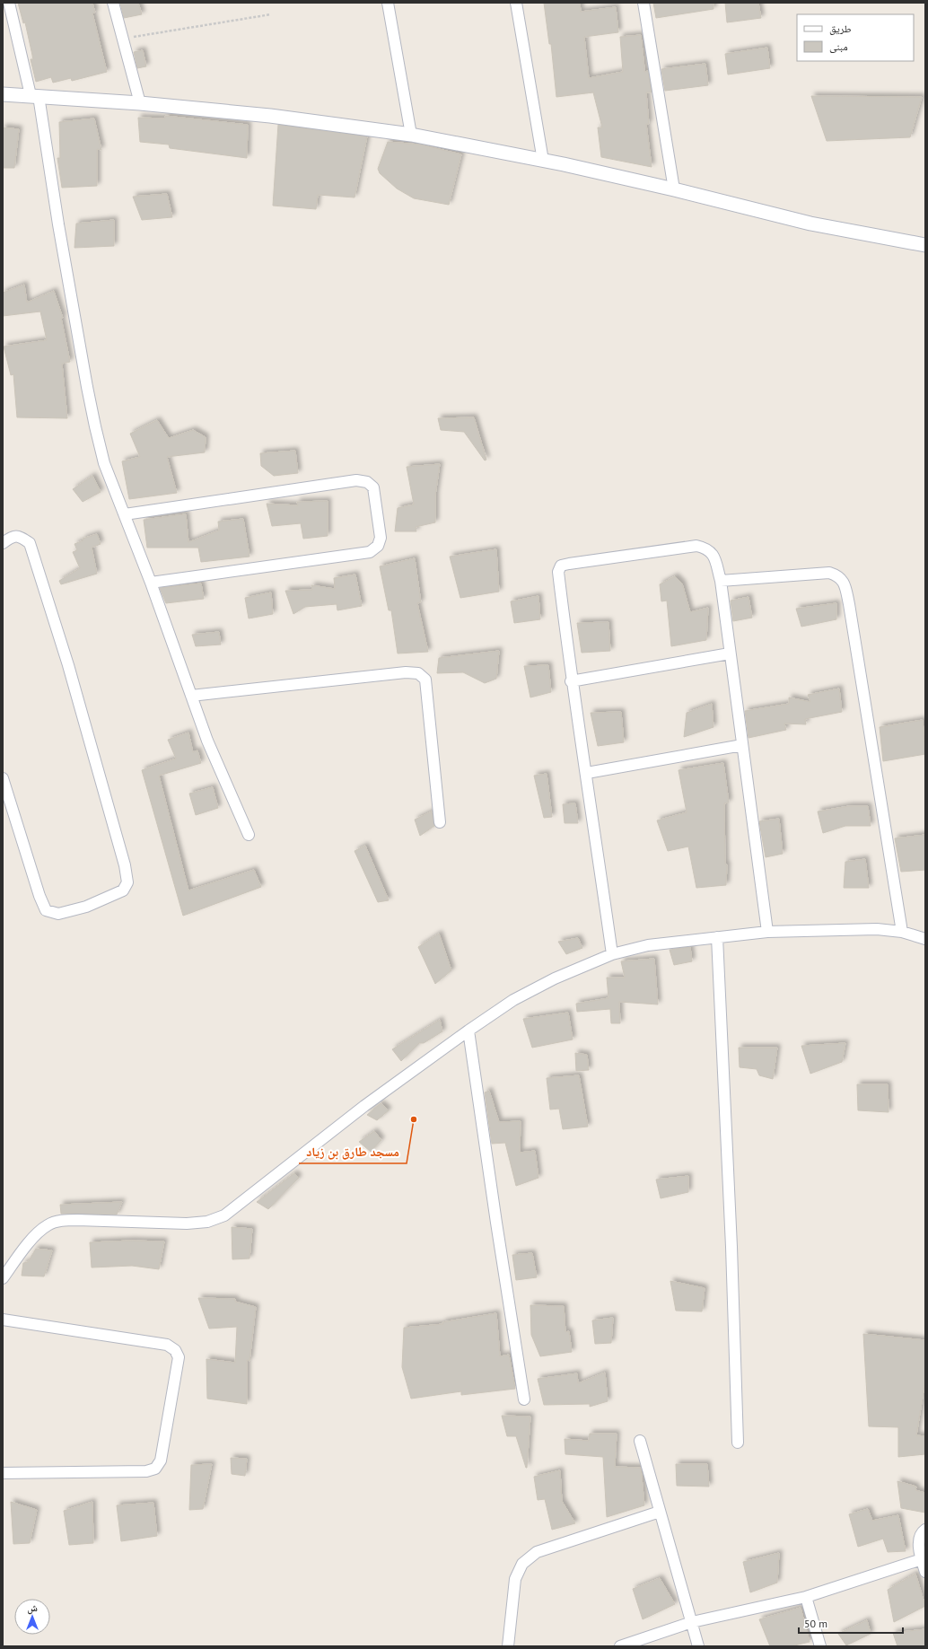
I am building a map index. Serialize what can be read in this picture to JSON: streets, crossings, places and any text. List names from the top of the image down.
{
  "places": ["مسجد طارق بن زياد"],
  "legend": ["طريق", "مبنى"],
  "scale_bar": "50 m",
  "north": "top"
}
